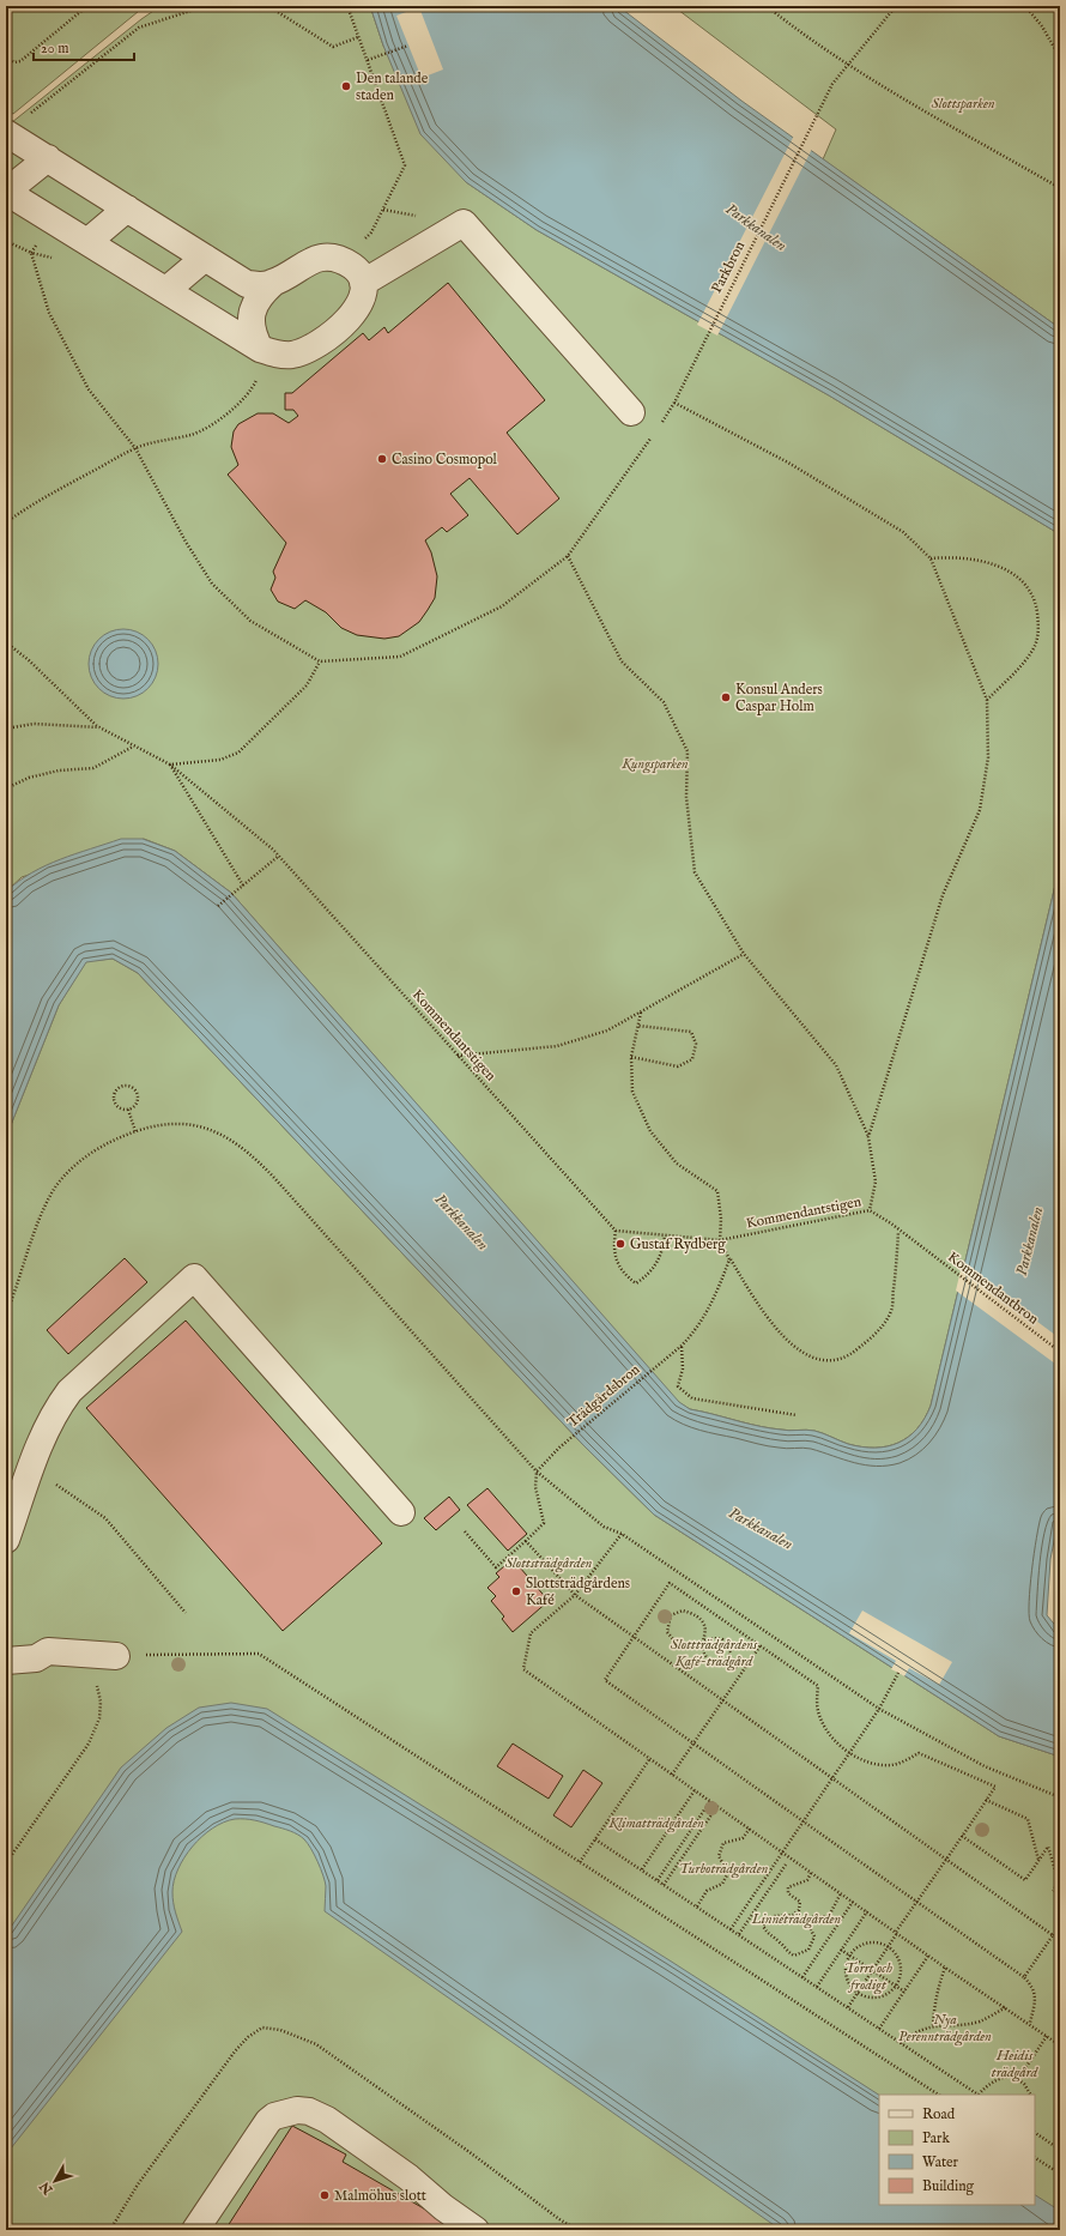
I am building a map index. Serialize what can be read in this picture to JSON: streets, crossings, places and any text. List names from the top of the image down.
{
  "streets": {
    "path": [
      "Parkbron",
      "Kommendantstigen",
      "Kommendantbron",
      "Trädgårdsbron"
    ]
  },
  "crossings": [
    ["Kommendantstigen", "Kommendantbron"]
  ],
  "water": ["Parkkanalen"],
  "parks": [
    "Slottsparken",
    "Kungsparken",
    "Slottsträdgården",
    "Slottträdgårdens Kafé-trädgård",
    "Klimatträdgården",
    "Turboträdgården",
    "Linnéträdgården",
    "Torrt och frodigt",
    "Nya Perennträdgården",
    "Heidis trädgård"
  ],
  "places": [
    "Den talande staden",
    "Casino Cosmopol",
    "Konsul Anders Caspar Holm",
    "Gustaf Rydberg",
    "Slottsträdgårdens Kafé",
    "Malmöhus slott"
  ],
  "legend": [
    "Road",
    "Park",
    "Water",
    "Building"
  ],
  "scale_bar": "20 m",
  "north": "bottom left"
}
